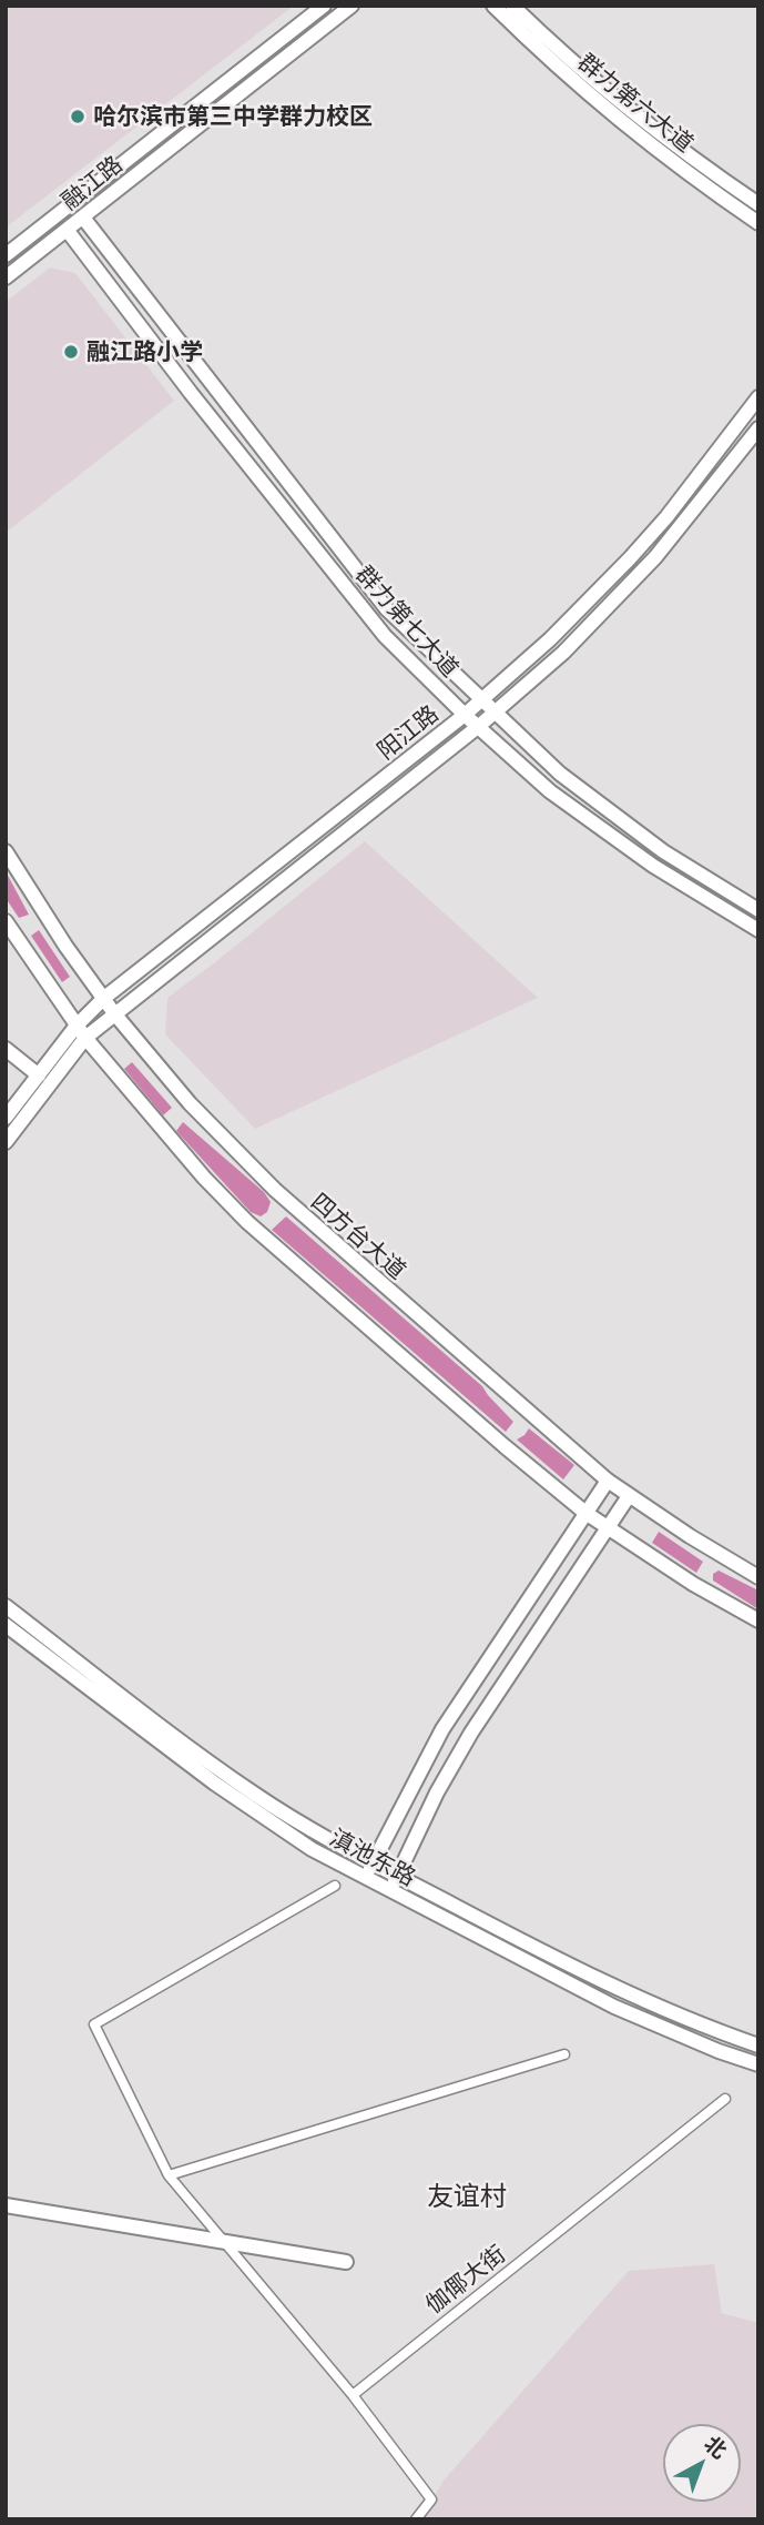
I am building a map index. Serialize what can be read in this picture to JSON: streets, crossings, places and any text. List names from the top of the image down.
{
  "streets": {
    "main road": [
      "群力第六大道",
      "融江路",
      "群力第七大道",
      "阳江路",
      "四方台大道",
      "滇池东路"
    ],
    "street": ["伽倻大街"]
  },
  "crossings": [
    ["融江路", "群力第七大道"],
    ["群力第七大道", "阳江路"],
    ["阳江路", "四方台大道"]
  ],
  "districts": ["友谊村"],
  "places": ["哈尔滨市第三中学群力校区", "融江路小学"],
  "north": "top right"
}
